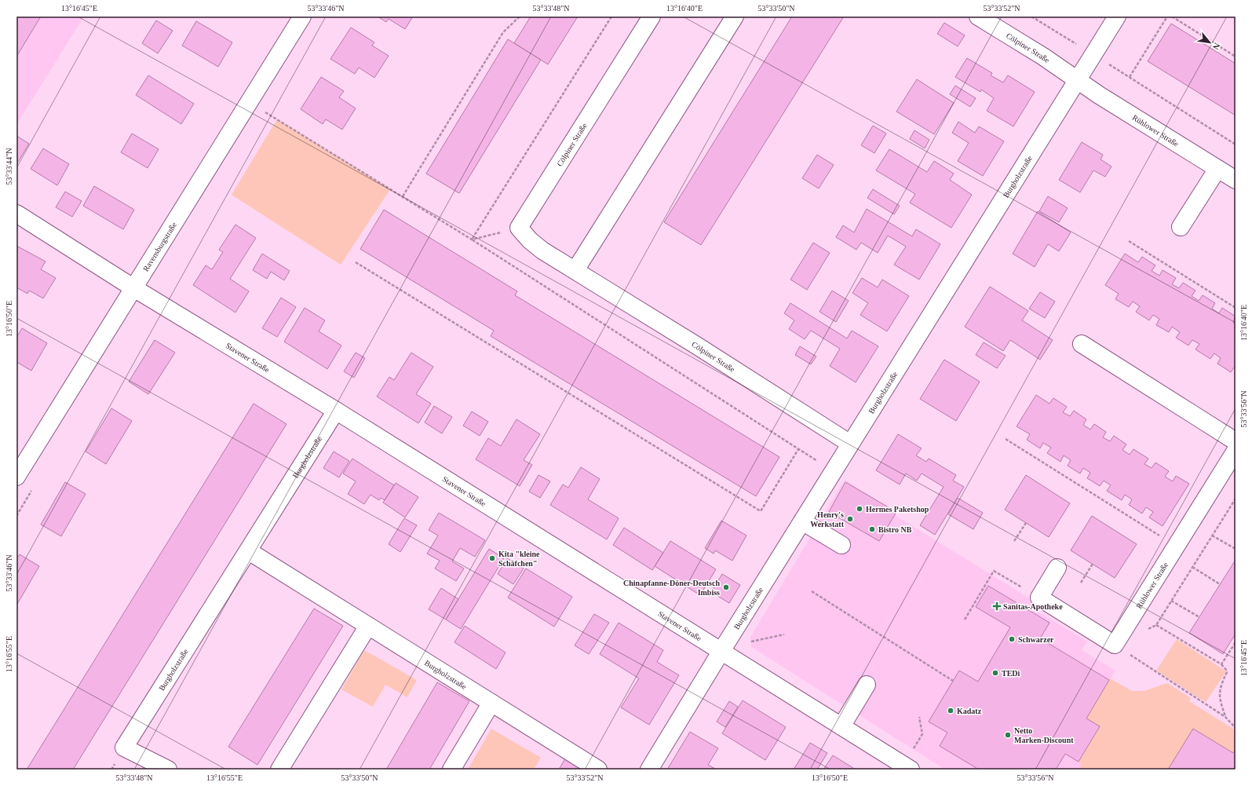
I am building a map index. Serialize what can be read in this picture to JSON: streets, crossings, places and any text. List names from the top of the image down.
{
  "streets": {
    "street": [
      "Cölpiner Straße",
      "Rühlower Straße",
      "Burgholzstraße",
      "Ravensburgstraße",
      "Stavener Straße"
    ]
  },
  "crossings": [
    ["Cölpiner Straße", "Rühlower Straße"],
    ["Cölpiner Straße", "Burgholzstraße"],
    ["Rühlower Straße", "Burgholzstraße"],
    ["Burgholzstraße", "Stavener Straße"],
    ["Ravensburgstraße", "Stavener Straße"]
  ],
  "places": {
    "other": [
      "Hermes Paketshop",
      "Henry's Werkstatt",
      "Bistro NB",
      "Kita \"kleine Schäfchen\"",
      "Chinapfanne-Döner-Deutsch Imbiss",
      "Schwarzer",
      "TEDi",
      "Kadatz",
      "Netto Marken-Discount"
    ],
    "health": ["Sanitas-Apotheke"]
  },
  "north": "bottom right",
  "coordinates": [
    "13°16'45\"E",
    "53°33'46\"N",
    "53°33'48\"N",
    "13°16'40\"E",
    "53°33'50\"N",
    "53°33'52\"N",
    "53°33'44\"N",
    "13°16'50\"E",
    "53°33'56\"N",
    "13°16'55\"E"
  ]
}
